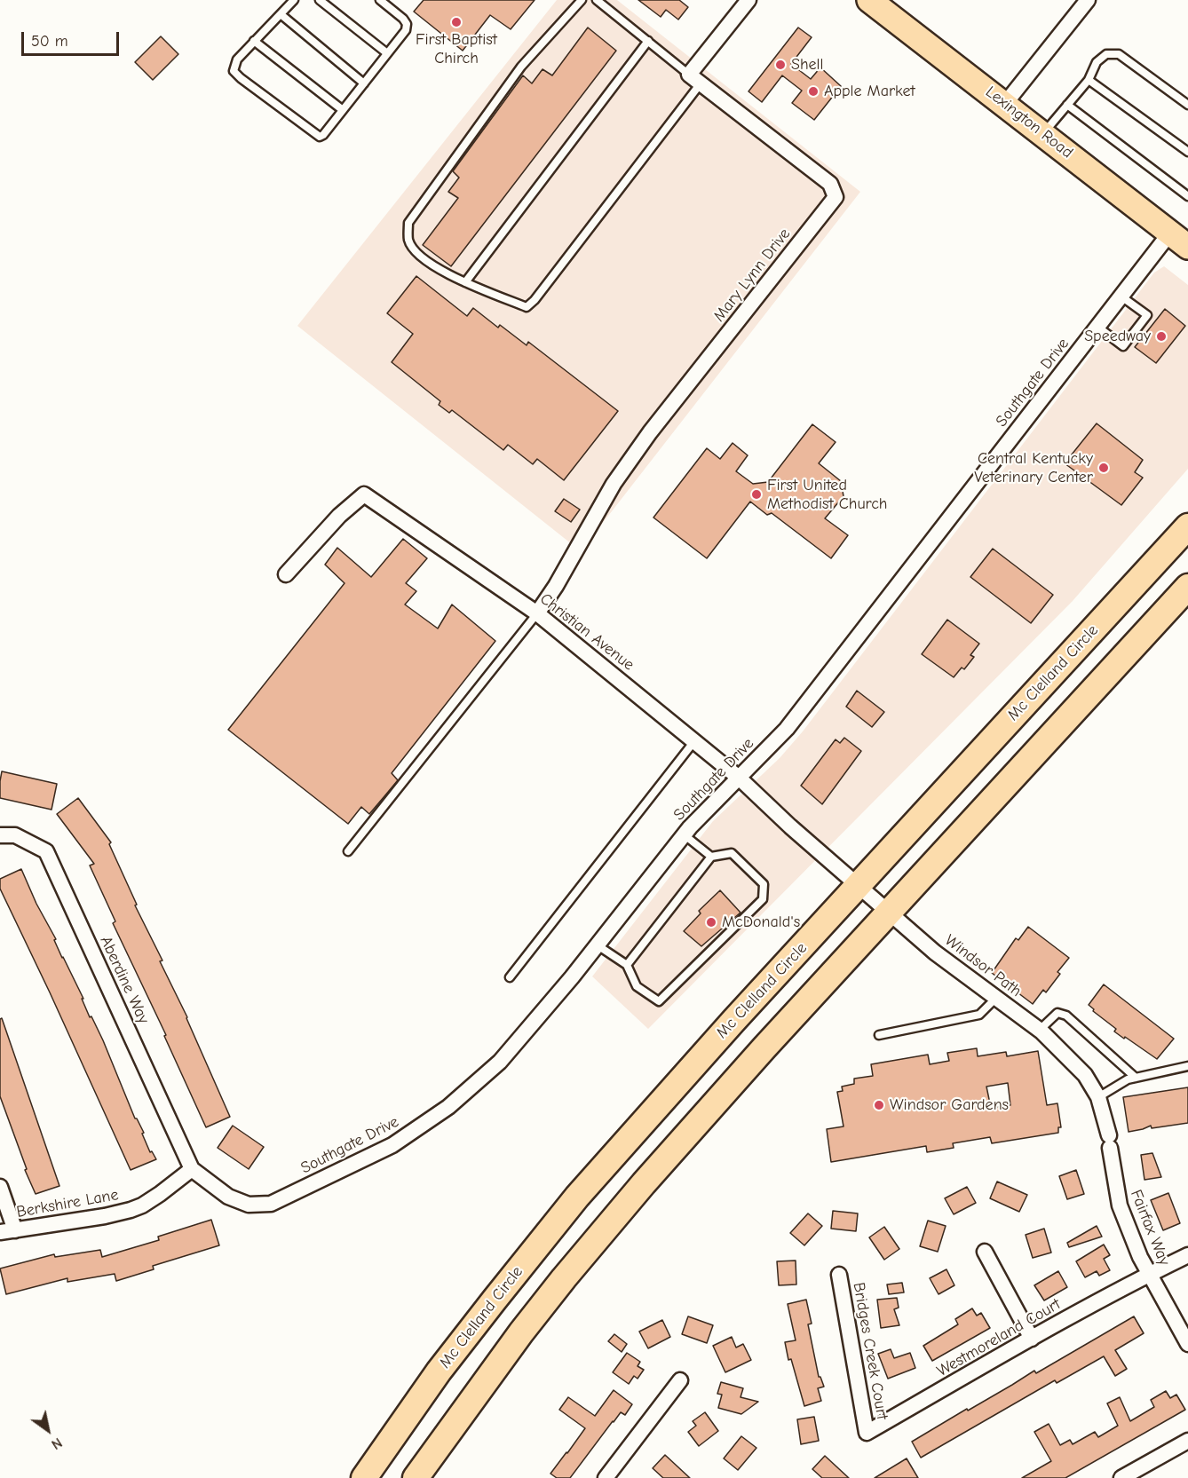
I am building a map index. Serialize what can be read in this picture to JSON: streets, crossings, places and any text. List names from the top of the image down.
{
  "streets": {
    "highway": ["Mc Clelland Circle"],
    "main road": ["Lexington Road"],
    "street": [
      "Mary Lynn Drive",
      "Southgate Drive",
      "Christian Avenue",
      "Windsor Path",
      "Aberdine Way",
      "Berkshire Lane",
      "Fairfax Way",
      "Westmoreland Court",
      "Bridges Creek Court"
    ]
  },
  "crossings": [
    ["Lexington Road", "Southgate Drive"],
    ["Mary Lynn Drive", "Christian Avenue"],
    ["Southgate Drive", "Christian Avenue"],
    ["Southgate Drive", "Aberdine Way"],
    ["Southgate Drive", "Berkshire Lane"],
    ["Christian Avenue", "Mc Clelland Circle"],
    ["Christian Avenue", "Windsor Path"],
    ["Mc Clelland Circle", "Windsor Path"],
    ["Windsor Path", "Fairfax Way"],
    ["Aberdine Way", "Berkshire Lane"],
    ["Fairfax Way", "Westmoreland Court"],
    ["Westmoreland Court", "Bridges Creek Court"]
  ],
  "places": [
    "First Baptist Chirch",
    "Shell",
    "Apple Market",
    "Speedway",
    "Central Kentucky Veterinary Center",
    "First United Methodist Church",
    "McDonald's",
    "Windsor Gardens"
  ],
  "scale_bar": "50 m",
  "north": "bottom right"
}
